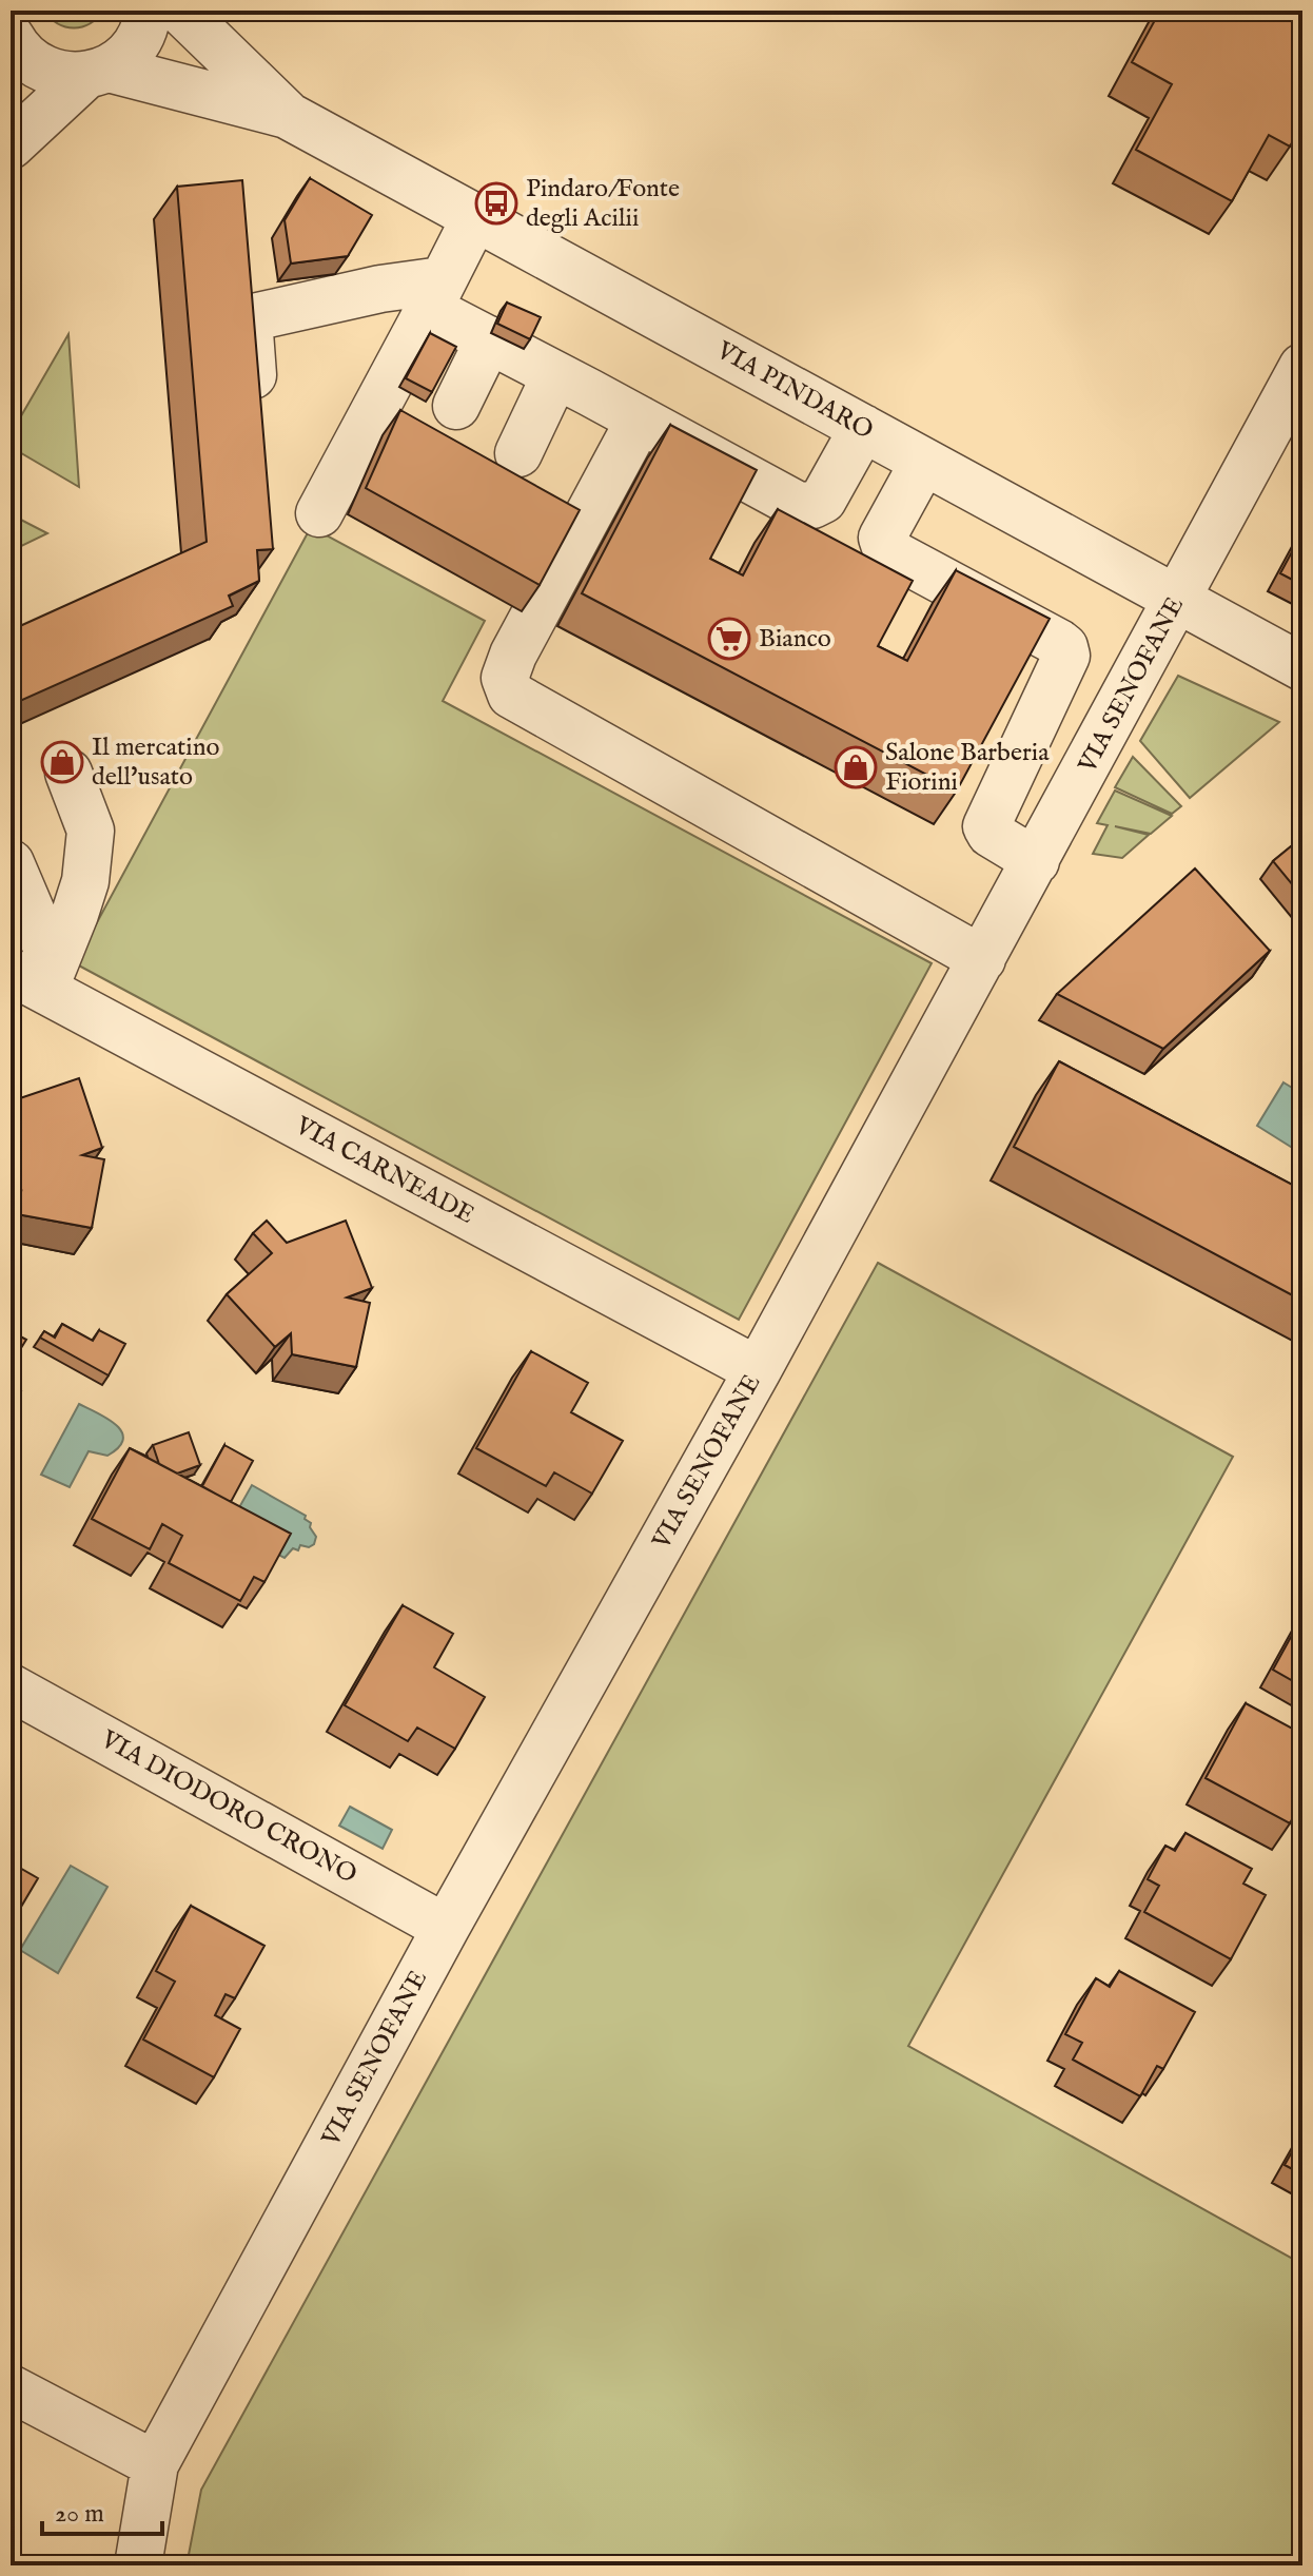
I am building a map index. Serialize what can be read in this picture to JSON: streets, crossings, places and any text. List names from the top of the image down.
{
  "streets": {
    "street": [
      "VIA PINDARO",
      "VIA SENOFANE",
      "VIA CARNEADE",
      "VIA DIODORO CRONO"
    ]
  },
  "crossings": [
    ["VIA PINDARO", "VIA SENOFANE"],
    ["VIA SENOFANE", "VIA CARNEADE"],
    ["VIA SENOFANE", "VIA DIODORO CRONO"]
  ],
  "places": {
    "bus stop": ["Pindaro/Fonte degli Acilii"],
    "supermarket": ["Bianco"],
    "shop": ["Il mercatino dell'usato", "Salone Barberia Fiorini"]
  },
  "scale_bar": "20 m"
}
